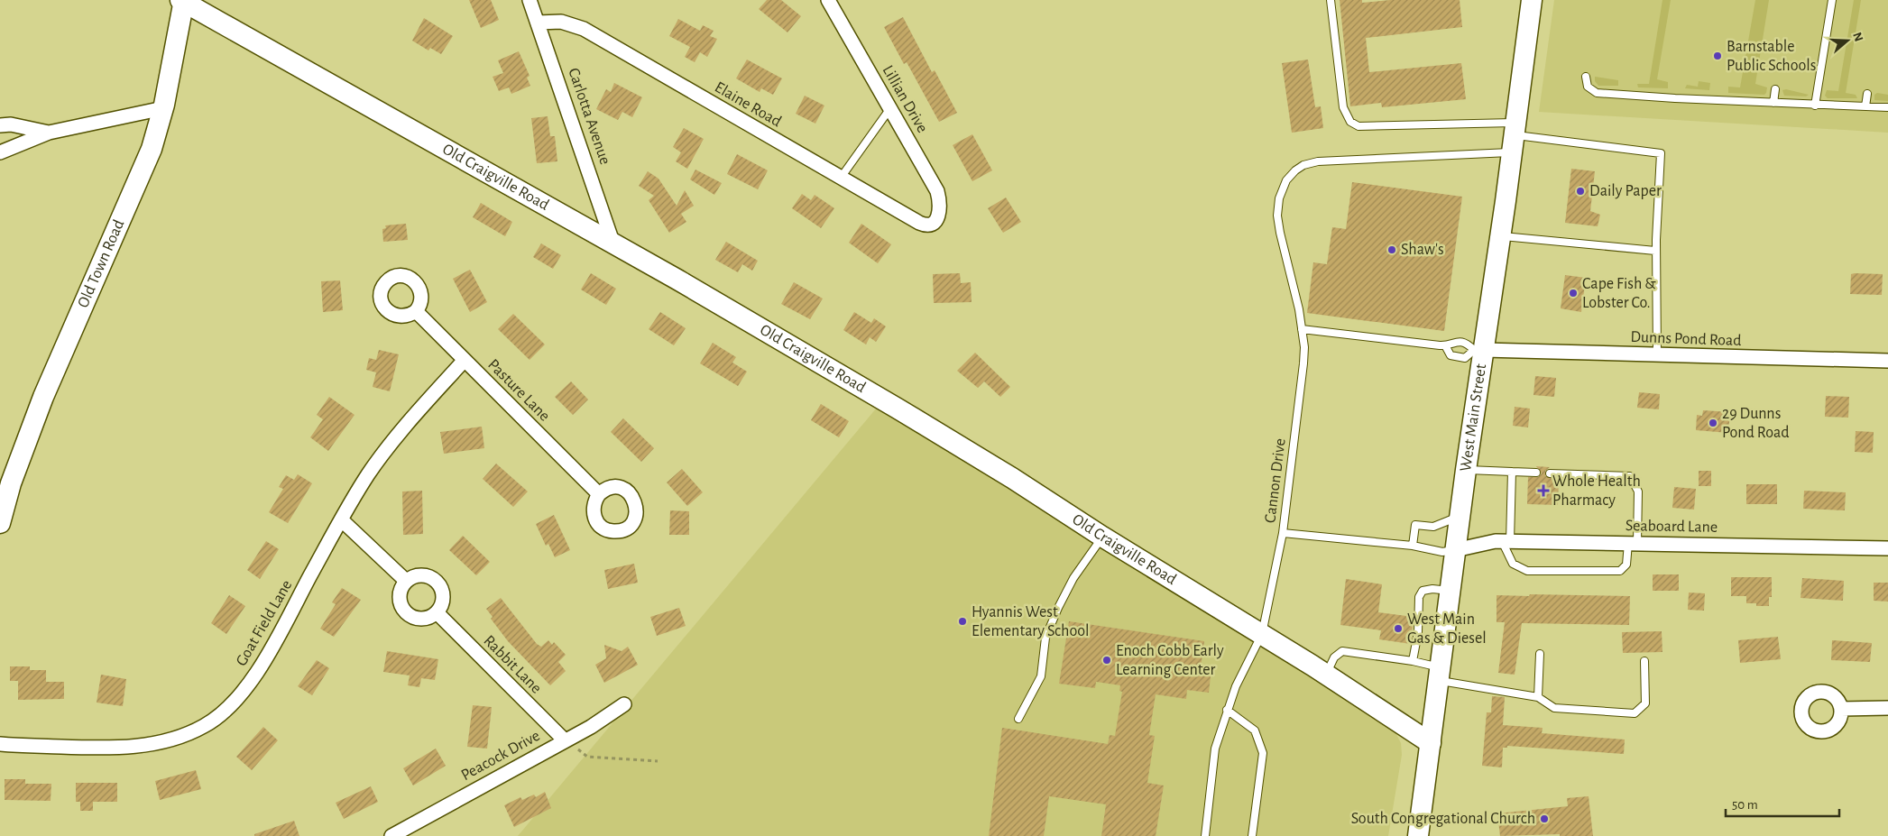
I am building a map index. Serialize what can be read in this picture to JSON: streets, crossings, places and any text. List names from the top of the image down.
{
  "streets": {
    "street": [
      "Lillian Drive",
      "Elaine Road",
      "Carlotta Avenue",
      "Old Craigville Road",
      "Old Town Road",
      "Dunns Pond Road",
      "Pasture Lane",
      "West Main Street",
      "Seaboard Lane",
      "Goat Field Lane",
      "Rabbit Lane",
      "Peacock Drive"
    ],
    "lane": ["Cannon Drive"]
  },
  "crossings": [
    ["Lillian Drive", "Elaine Road"],
    ["Elaine Road", "Carlotta Avenue"],
    ["Carlotta Avenue", "Old Craigville Road"],
    ["Old Craigville Road", "Old Town Road"],
    ["Old Craigville Road", "West Main Street"],
    ["Old Craigville Road", "Cannon Drive"],
    ["Dunns Pond Road", "West Main Street"],
    ["Pasture Lane", "Goat Field Lane"],
    ["West Main Street", "Cannon Drive"],
    ["West Main Street", "Seaboard Lane"],
    ["Rabbit Lane", "Peacock Drive"]
  ],
  "places": {
    "other": [
      "Barnstable Public Schools",
      "Daily Paper",
      "Shaw's",
      "Cape Fish & Lobster Co.",
      "29 Dunns Pond Road",
      "Hyannis West Elementary School",
      "West Main Gas & Diesel",
      "Enoch Cobb Early Learning Center",
      "South Congregational Church"
    ],
    "health": ["Whole Health Pharmacy"]
  },
  "scale_bar": "50 m",
  "north": "right"
}
